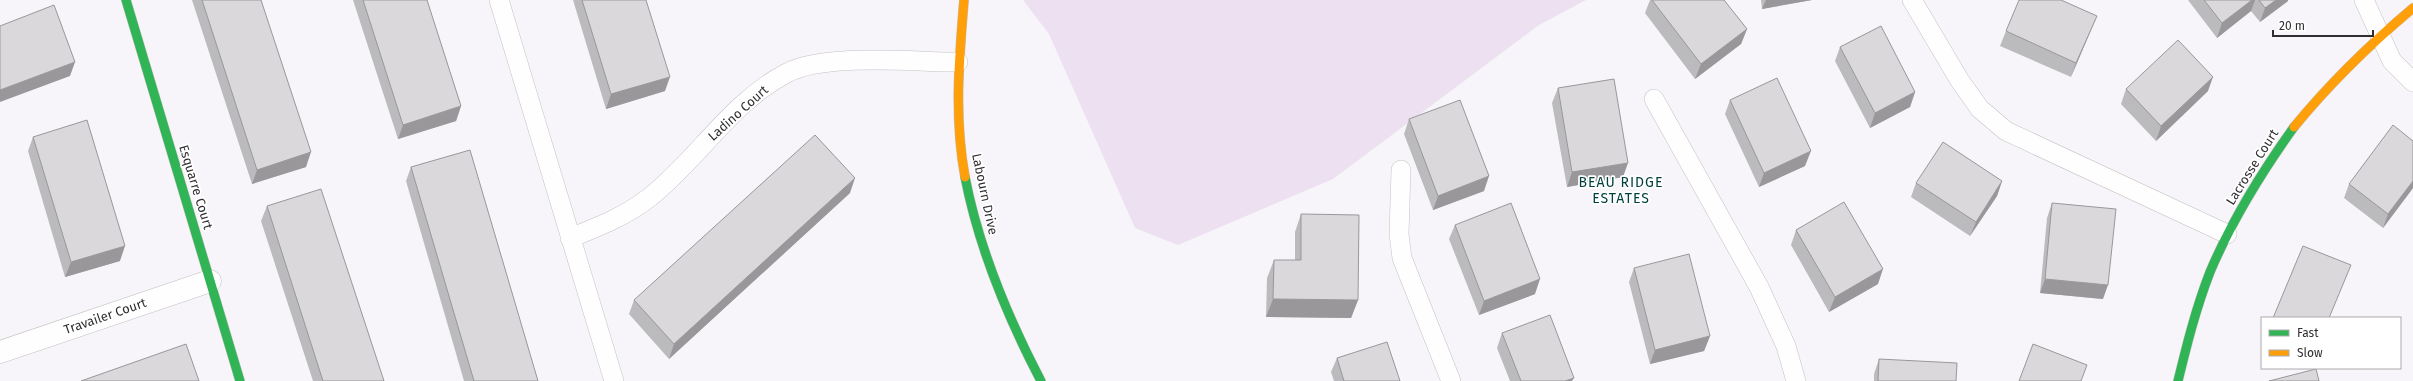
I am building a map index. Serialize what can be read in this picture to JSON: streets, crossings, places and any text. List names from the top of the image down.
{
  "streets": {
    "street": [
      "Lacrosse Court",
      "Esquarre Court",
      "Labourn Drive",
      "Travailer Court"
    ],
    "lane": ["Ladino Court"]
  },
  "crossings": [
    ["Ladino Court", "Labourn Drive"],
    ["Esquarre Court", "Travailer Court"]
  ],
  "districts": ["BEAU RIDGE ESTATES"],
  "legend": ["Fast", "Slow"],
  "scale_bar": "20 m"
}
